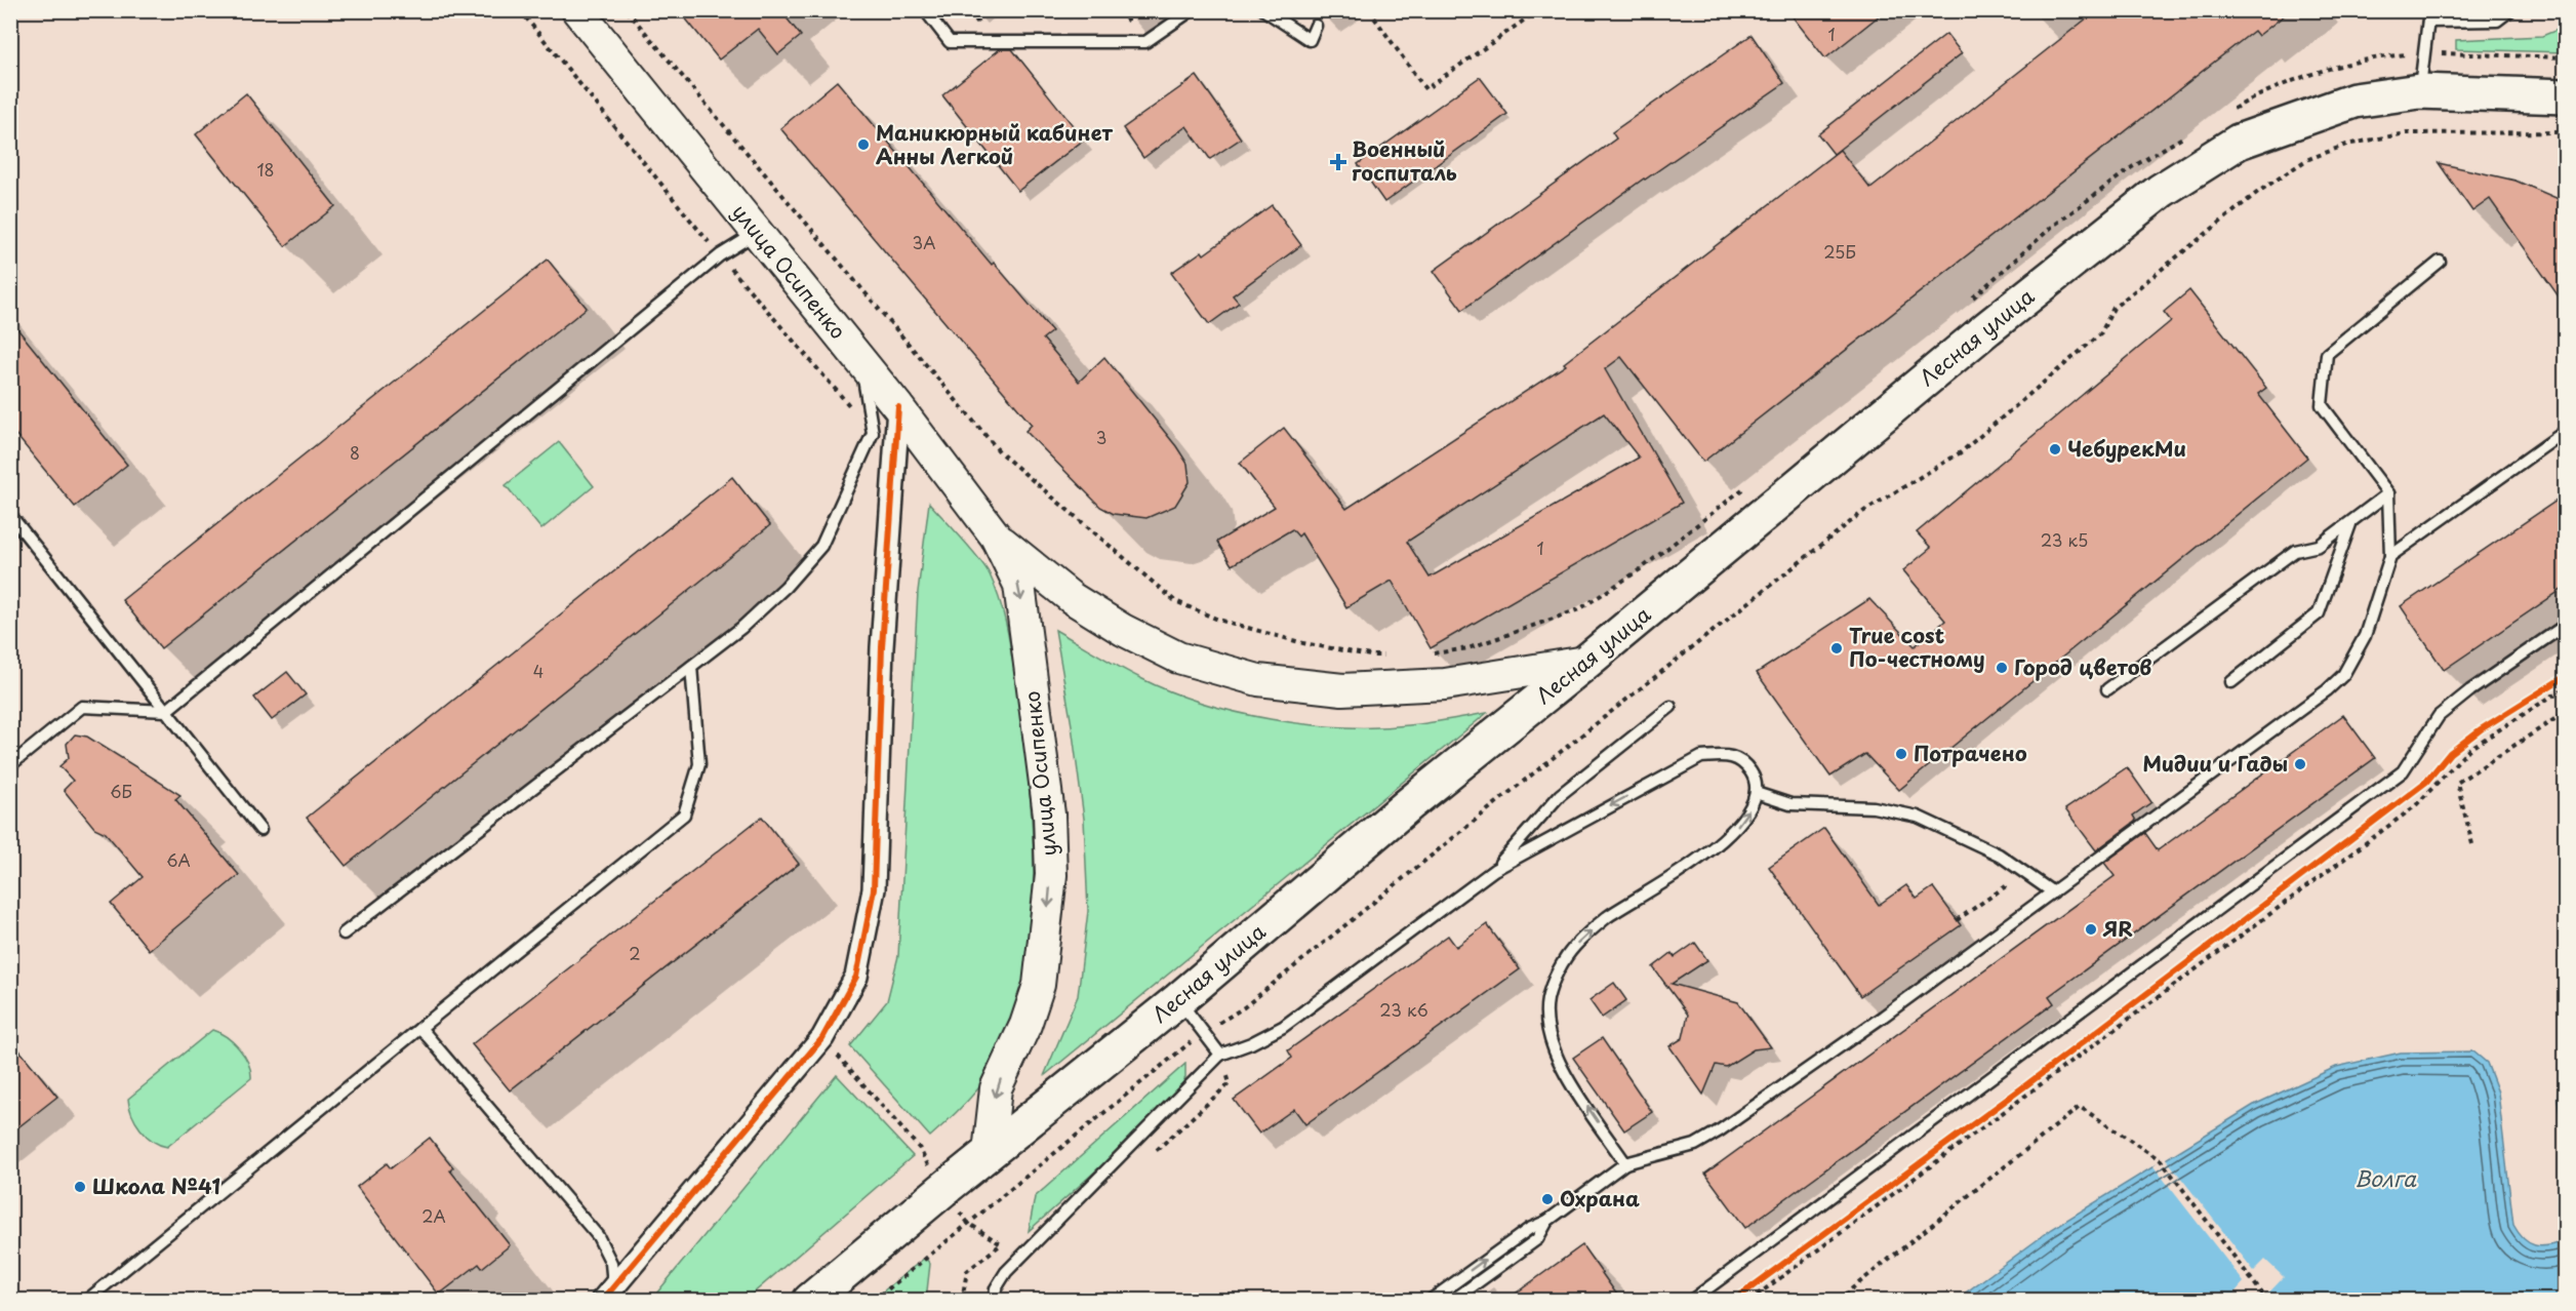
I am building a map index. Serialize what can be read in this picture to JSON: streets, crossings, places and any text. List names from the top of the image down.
{
  "streets": {
    "main road": ["улица Осипенко", "Лесная улица"]
  },
  "crossings": [
    ["улица Осипенко", "Лесная улица"]
  ],
  "water": ["Волга"],
  "places": {
    "other": [
      "Маникюрный кабинет Анны Легкой",
      "ЧебурекМи",
      "True cost По-честному",
      "Город цветов",
      "Потрачено",
      "Мидии и Гады",
      "ЯR",
      "Школа №41",
      "Охрана"
    ],
    "health": ["Военный госпиталь"]
  },
  "house_numbers": [
    "1",
    "18",
    "3А",
    "25Б",
    "3",
    "8",
    "23 к5",
    "1",
    "4",
    "6Б",
    "6А",
    "2",
    "23 к6",
    "2А"
  ]
}
